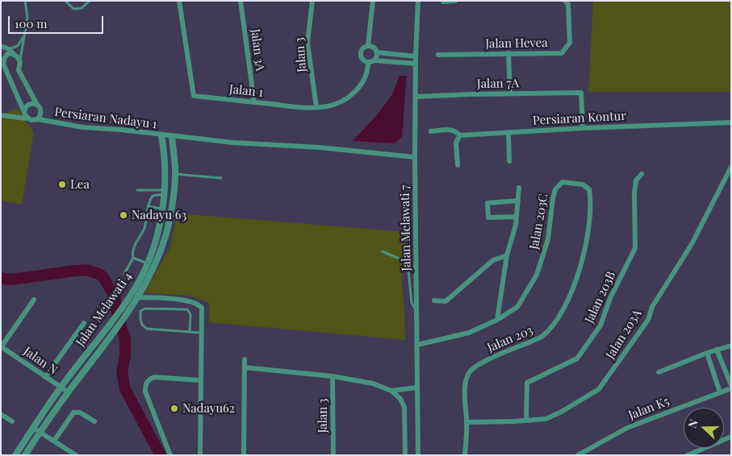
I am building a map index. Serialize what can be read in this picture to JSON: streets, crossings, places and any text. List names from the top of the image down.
{
  "streets": {
    "street": [
      "Jalan Hevea",
      "Jalan 3A",
      "Jalan 3",
      "Jalan 7A",
      "Jalan 1",
      "Persiaran Nadayu 1",
      "Persiaran Kontur",
      "Jalan 203C",
      "Jalan Melawati 7",
      "Jalan 203B",
      "Jalan Melawati 4",
      "Jalan 203A",
      "Jalan 203",
      "Jalan N",
      "Jalan K5"
    ]
  },
  "crossings": [
    ["Jalan 3A", "Jalan 1"],
    ["Jalan 3", "Jalan 1"],
    ["Jalan 7A", "Persiaran Kontur"],
    ["Jalan 7A", "Jalan Melawati 7"],
    ["Persiaran Nadayu 1", "Jalan Melawati 7"],
    ["Persiaran Nadayu 1", "Jalan Melawati 4"],
    ["Jalan 203C", "Jalan Melawati 7"],
    ["Jalan 203C", "Jalan 203"],
    ["Jalan 203B", "Jalan 203A"],
    ["Jalan Melawati 4", "Jalan N"],
    ["Jalan 203A", "Jalan 203"]
  ],
  "places": ["Lea", "Nadayu 63", "Nadayu62"],
  "scale_bar": "100 m",
  "north": "left"
}
